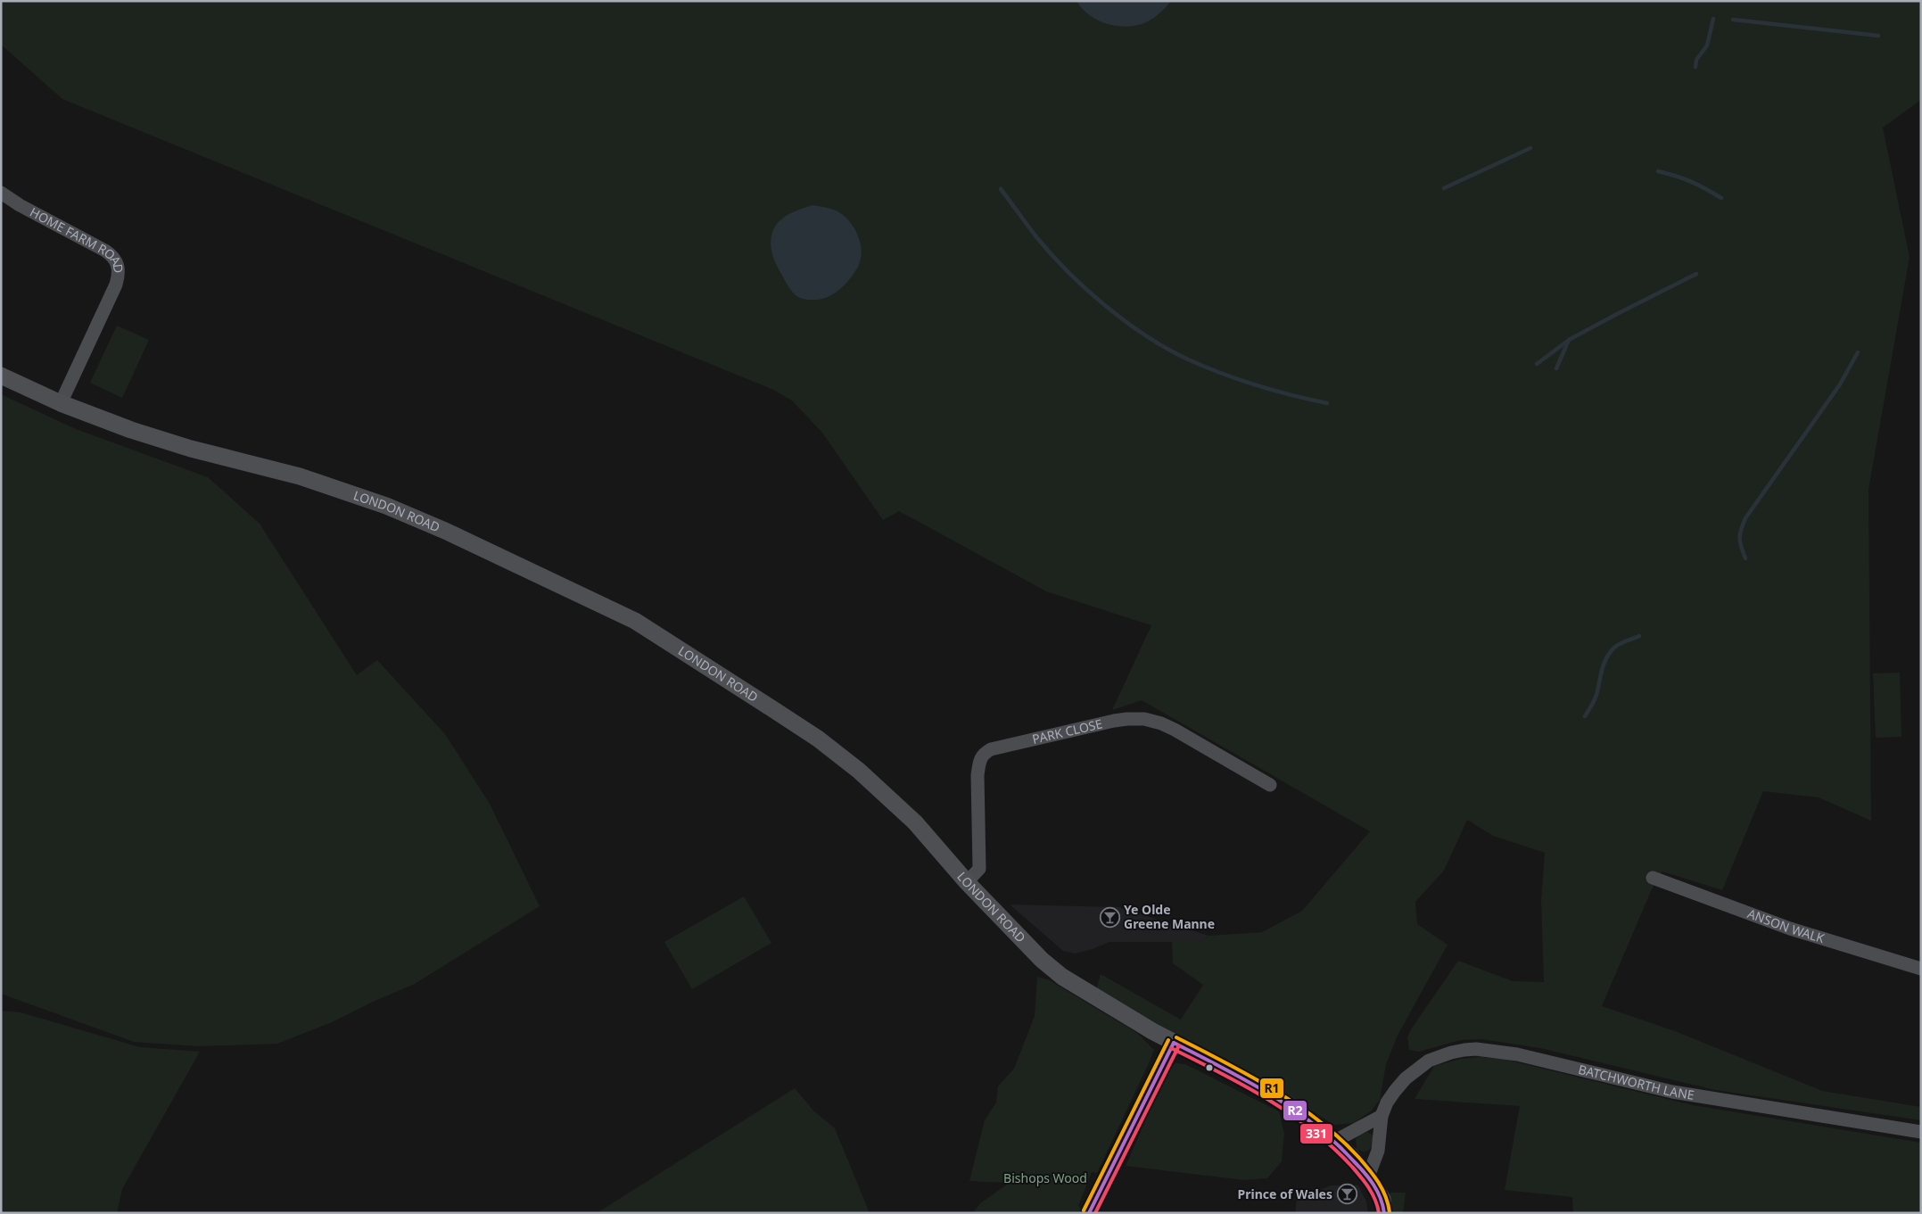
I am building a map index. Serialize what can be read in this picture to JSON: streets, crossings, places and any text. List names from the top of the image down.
{
  "streets": {
    "main road": ["LONDON ROAD"],
    "street": [
      "HOME FARM ROAD",
      "PARK CLOSE",
      "ANSON WALK",
      "BATCHWORTH LANE"
    ]
  },
  "crossings": [
    ["HOME FARM ROAD", "LONDON ROAD"],
    ["LONDON ROAD", "PARK CLOSE"],
    ["LONDON ROAD", "BATCHWORTH LANE"]
  ],
  "parks": ["Bishops Wood"],
  "places": {
    "bar": ["Ye Olde Greene Manne", "Prince of Wales"]
  },
  "lines": ["transit line R1", "transit line R2", "transit line 331"]
}
